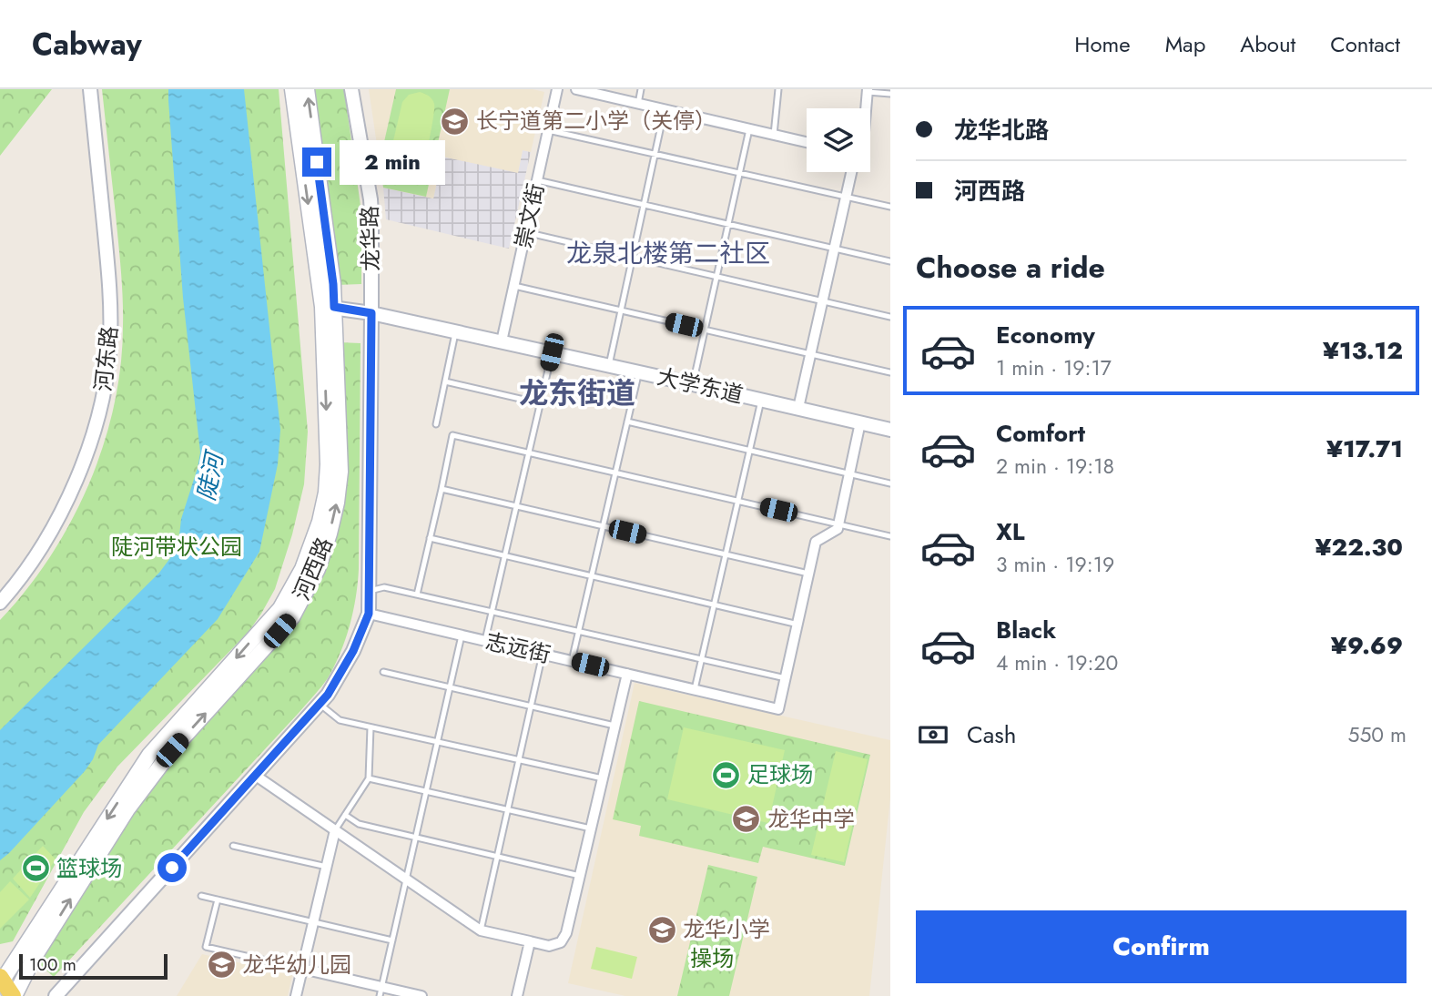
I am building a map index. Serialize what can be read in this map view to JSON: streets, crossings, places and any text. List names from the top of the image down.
{
  "streets": {
    "main road": ["河西路"],
    "street": [
      "崇文街",
      "龙华路",
      "河东路",
      "大学东道",
      "志远街"
    ]
  },
  "crossings": [
    ["崇文街", "大学东道"],
    ["龙华路", "大学东道"],
    ["龙华路", "志远街"],
    ["大学东道", "河西路"]
  ],
  "districts": ["龙泉北楼第二社区", "龙东街道"],
  "water": ["陡河"],
  "parks": ["陡河带状公园", "操场"],
  "places": {
    "school or university": [
      "长宁道第二小学（关停）",
      "龙华中学",
      "龙华小学",
      "龙华幼儿园"
    ],
    "sports": ["足球场", "篮球场"]
  },
  "scale_bar": "100 m",
  "page": {
    "header": "Cabway",
    "nav": [
      "Home",
      "Map",
      "About",
      "Contact"
    ],
    "banner": ["龙华北路", "河西路"],
    "bubble": "2 min",
    "heading": "Choose a ride",
    "list": [
      {
        "name": "Economy",
        "note": "1 min · 19:17",
        "value": "¥13.12"
      },
      {
        "name": "Comfort",
        "note": "2 min · 19:18",
        "value": "¥17.71"
      },
      {
        "name": "XL",
        "note": "3 min · 19:19",
        "value": "¥22.30"
      },
      {
        "name": "Black",
        "note": "4 min · 19:20",
        "value": "¥9.69"
      }
    ],
    "pay": ["Cash", "550 m"],
    "buttons": "Confirm",
    "scale": "100 m"
  }
}
